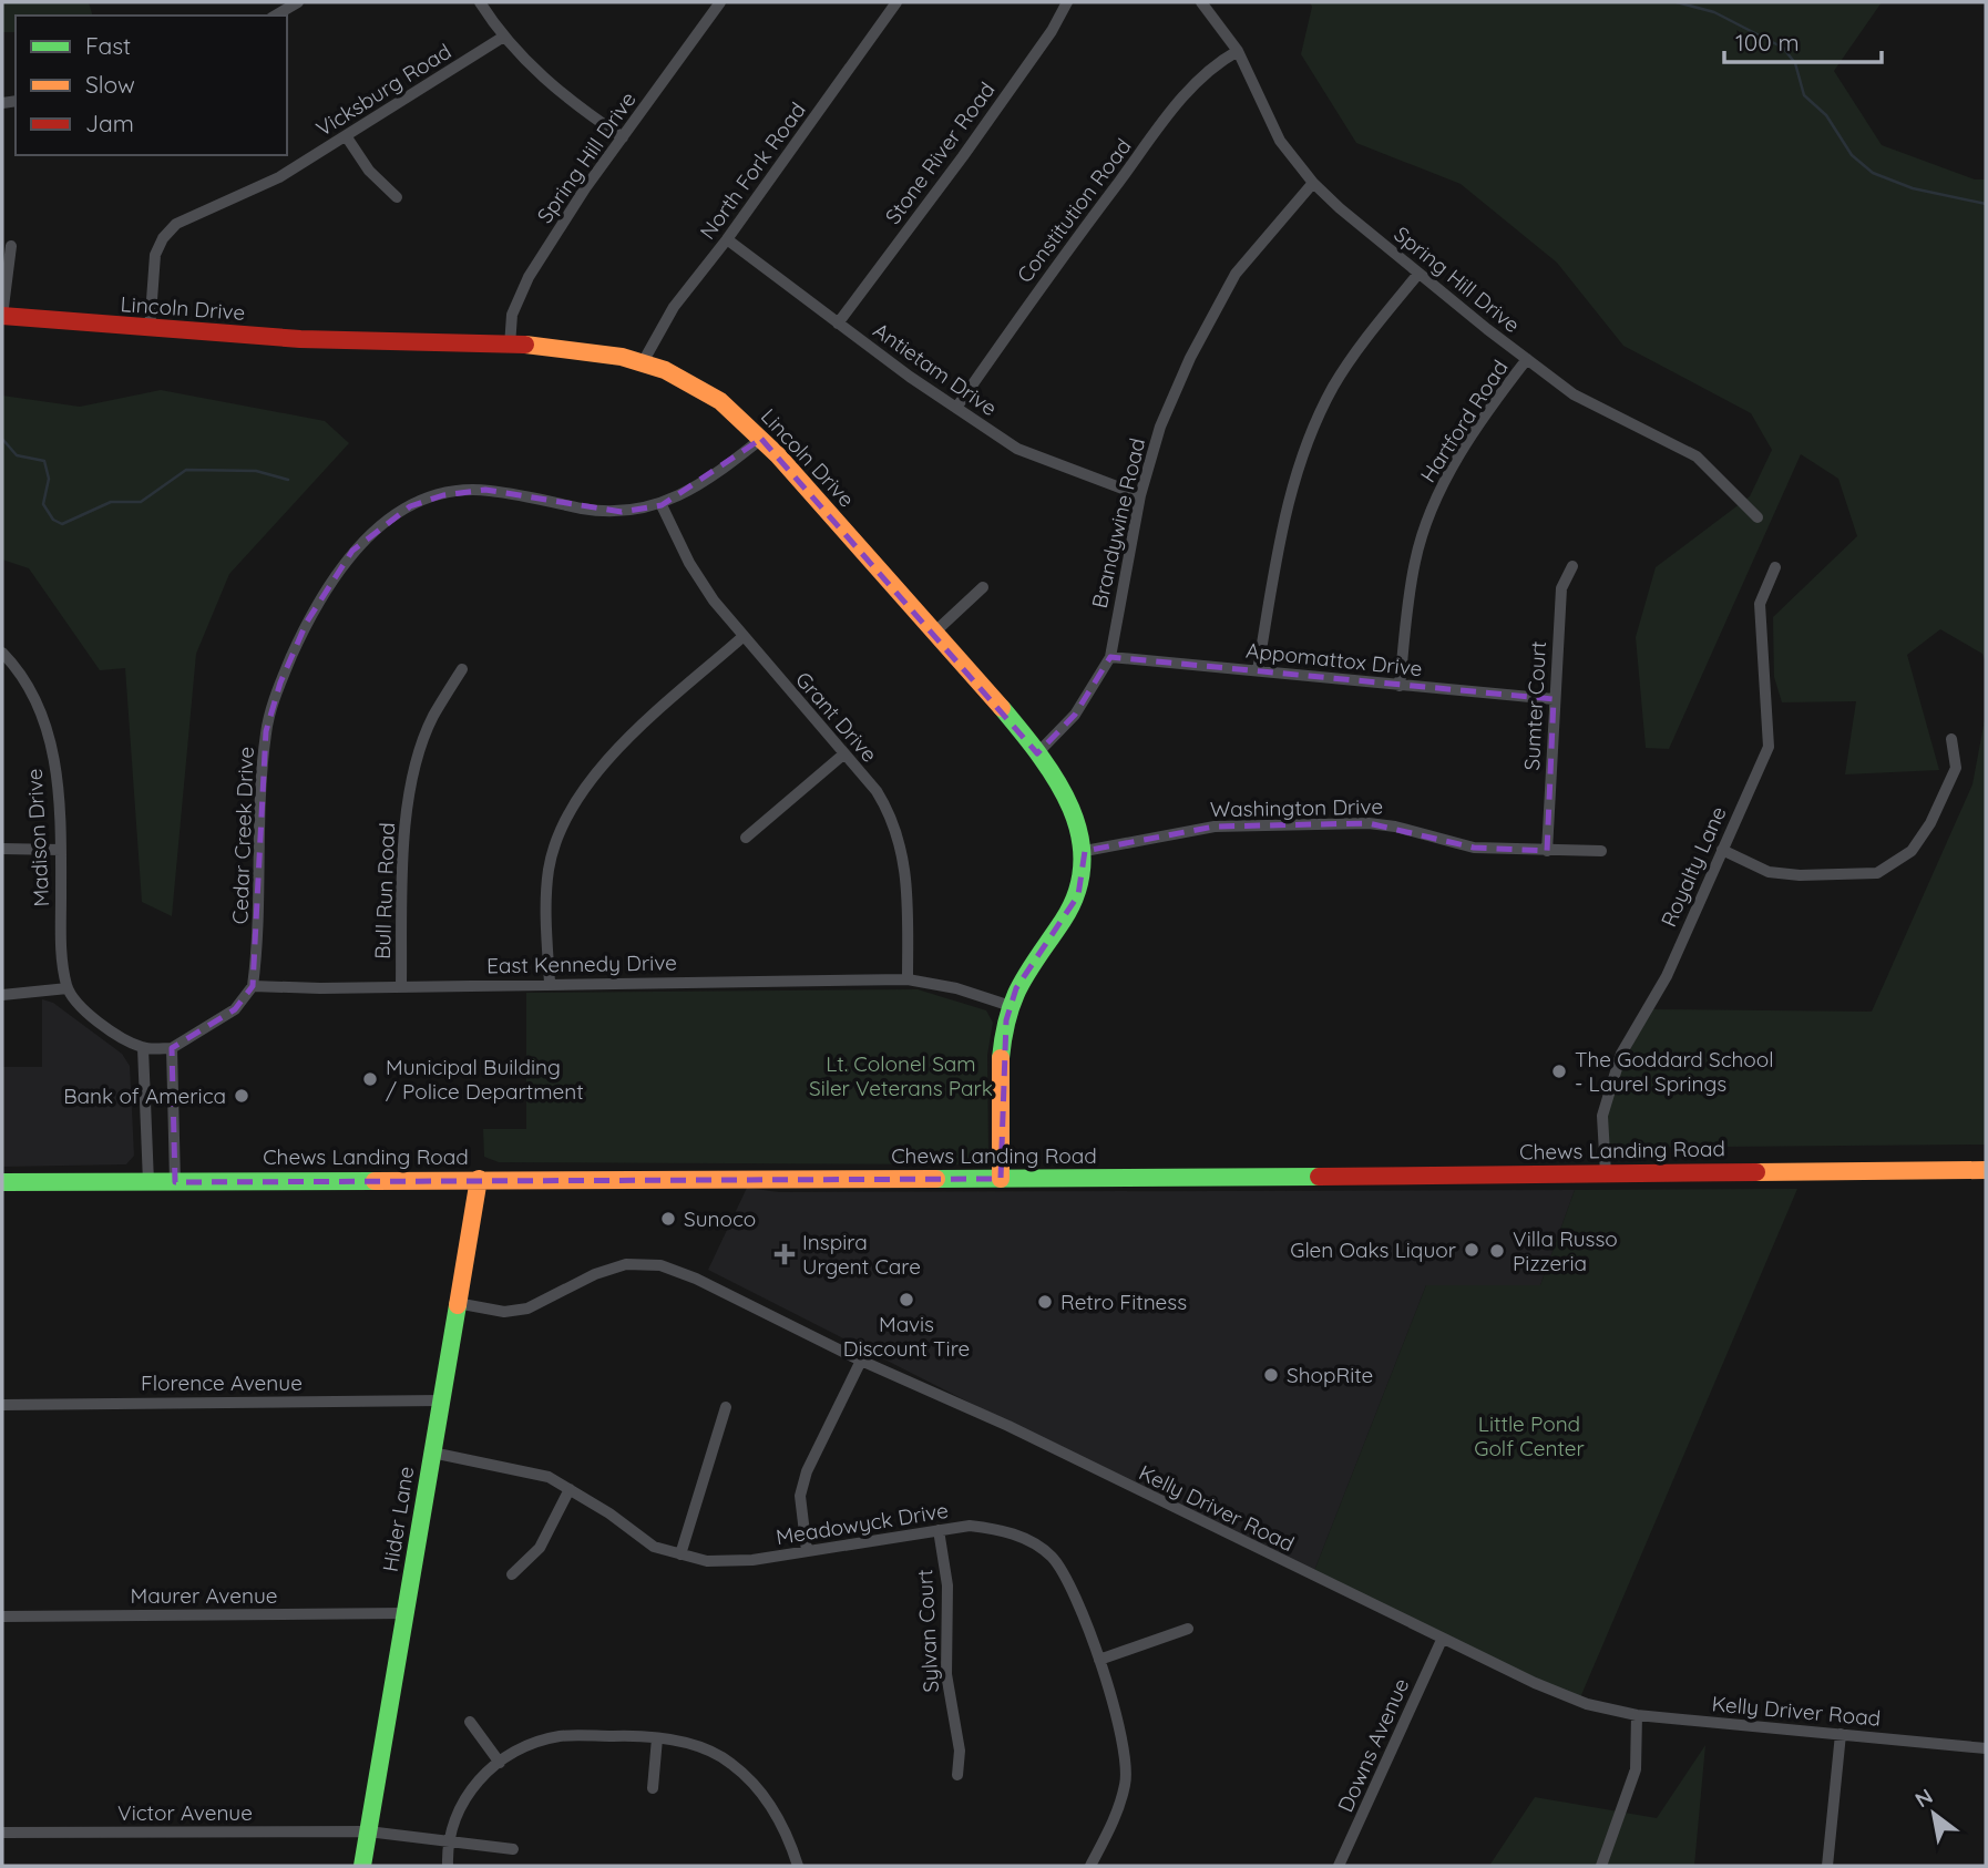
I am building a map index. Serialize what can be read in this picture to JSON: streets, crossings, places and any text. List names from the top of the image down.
{
  "streets": {
    "street": [
      "Vicksburg Road",
      "Stone River Road",
      "Spring Hill Drive",
      "North Fork Road",
      "Constitution Road",
      "Lincoln Drive",
      "Antietam Drive",
      "Hartford Road",
      "Brandywine Road",
      "Appomattox Drive",
      "Sumter Court",
      "Grant Drive",
      "Washington Drive",
      "Cedar Creek Drive",
      "Madison Drive",
      "Royalty Lane",
      "Bull Run Road",
      "East Kennedy Drive",
      "Chews Landing Road",
      "Florence Avenue",
      "Kelly Driver Road",
      "Hider Lane",
      "Meadowyck Drive",
      "Maurer Avenue",
      "Sylvan Court",
      "Downs Avenue",
      "Victor Avenue"
    ]
  },
  "crossings": [
    ["Vicksburg Road", "Lincoln Drive"],
    ["Stone River Road", "Antietam Drive"],
    ["Spring Hill Drive", "Constitution Road"],
    ["Spring Hill Drive", "Lincoln Drive"],
    ["Spring Hill Drive", "Hartford Road"],
    ["Spring Hill Drive", "Brandywine Road"],
    ["North Fork Road", "Lincoln Drive"],
    ["North Fork Road", "Antietam Drive"],
    ["Constitution Road", "Antietam Drive"],
    ["Lincoln Drive", "Brandywine Road"],
    ["Lincoln Drive", "Washington Drive"],
    ["Lincoln Drive", "Cedar Creek Drive"],
    ["Lincoln Drive", "East Kennedy Drive"],
    ["Lincoln Drive", "Chews Landing Road"],
    ["Antietam Drive", "Brandywine Road"],
    ["Hartford Road", "Appomattox Drive"],
    ["Brandywine Road", "Appomattox Drive"],
    ["Appomattox Drive", "Sumter Court"],
    ["Sumter Court", "Washington Drive"],
    ["Grant Drive", "Cedar Creek Drive"],
    ["Grant Drive", "East Kennedy Drive"],
    ["Cedar Creek Drive", "East Kennedy Drive"],
    ["Royalty Lane", "Chews Landing Road"],
    ["Bull Run Road", "East Kennedy Drive"],
    ["Chews Landing Road", "Hider Lane"],
    ["Florence Avenue", "Hider Lane"],
    ["Kelly Driver Road", "Hider Lane"],
    ["Kelly Driver Road", "Downs Avenue"],
    ["Hider Lane", "Meadowyck Drive"],
    ["Hider Lane", "Maurer Avenue"],
    ["Hider Lane", "Victor Avenue"],
    ["Meadowyck Drive", "Sylvan Court"]
  ],
  "parks": ["Lt. Colonel Sam Siler Veterans Park", "Little Pond Golf Center"],
  "places": {
    "other": [
      "The Goddard School - Laurel Springs",
      "Municipal Building / Police Department",
      "Bank of America",
      "Sunoco",
      "Glen Oaks Liquor",
      "Villa Russo Pizzeria",
      "Mavis Discount Tire",
      "Retro Fitness",
      "ShopRite"
    ],
    "health": ["Inspira Urgent Care"]
  },
  "legend": ["Fast", "Slow", "Jam"],
  "scale_bar": "100 m",
  "north": "top left"
}
